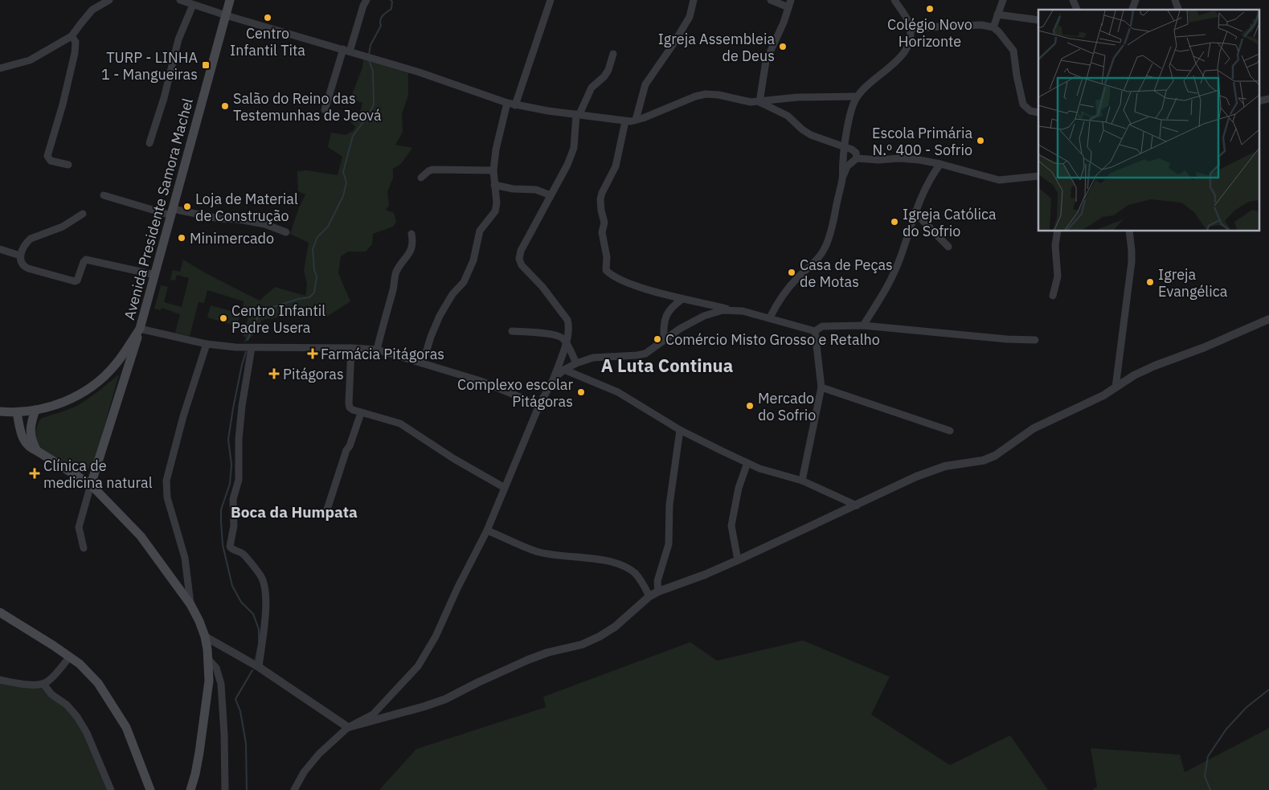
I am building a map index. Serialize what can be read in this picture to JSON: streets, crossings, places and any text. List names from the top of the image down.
{
  "streets": {
    "main road": ["Avenida Presidente Samora Machel"]
  },
  "districts": ["A Luta Continua", "Boca da Humpata"],
  "places": {
    "other": [
      "Colégio Novo Horizonte",
      "Centro Infantil Tita",
      "Igreja Assembleia de Deus",
      "Salão do Reino das Testemunhas de Jeová",
      "Escola Primária N.º 400 - Sofrio",
      "Loja de Material de Construção",
      "Igreja Católica do Sofrio",
      "Minimercado",
      "Casa de Peças de Motas",
      "Igreja Evangélica",
      "Centro Infantil Padre Usera",
      "Comércio Misto Grosso e Retalho",
      "Complexo escolar Pitágoras",
      "Mercado do Sofrio"
    ],
    "transit": ["TURP - LINHA 1 - Mangueiras"],
    "health": ["Farmácia Pitágoras", "Pitágoras", "Clínica de medicina natural"]
  }
}
